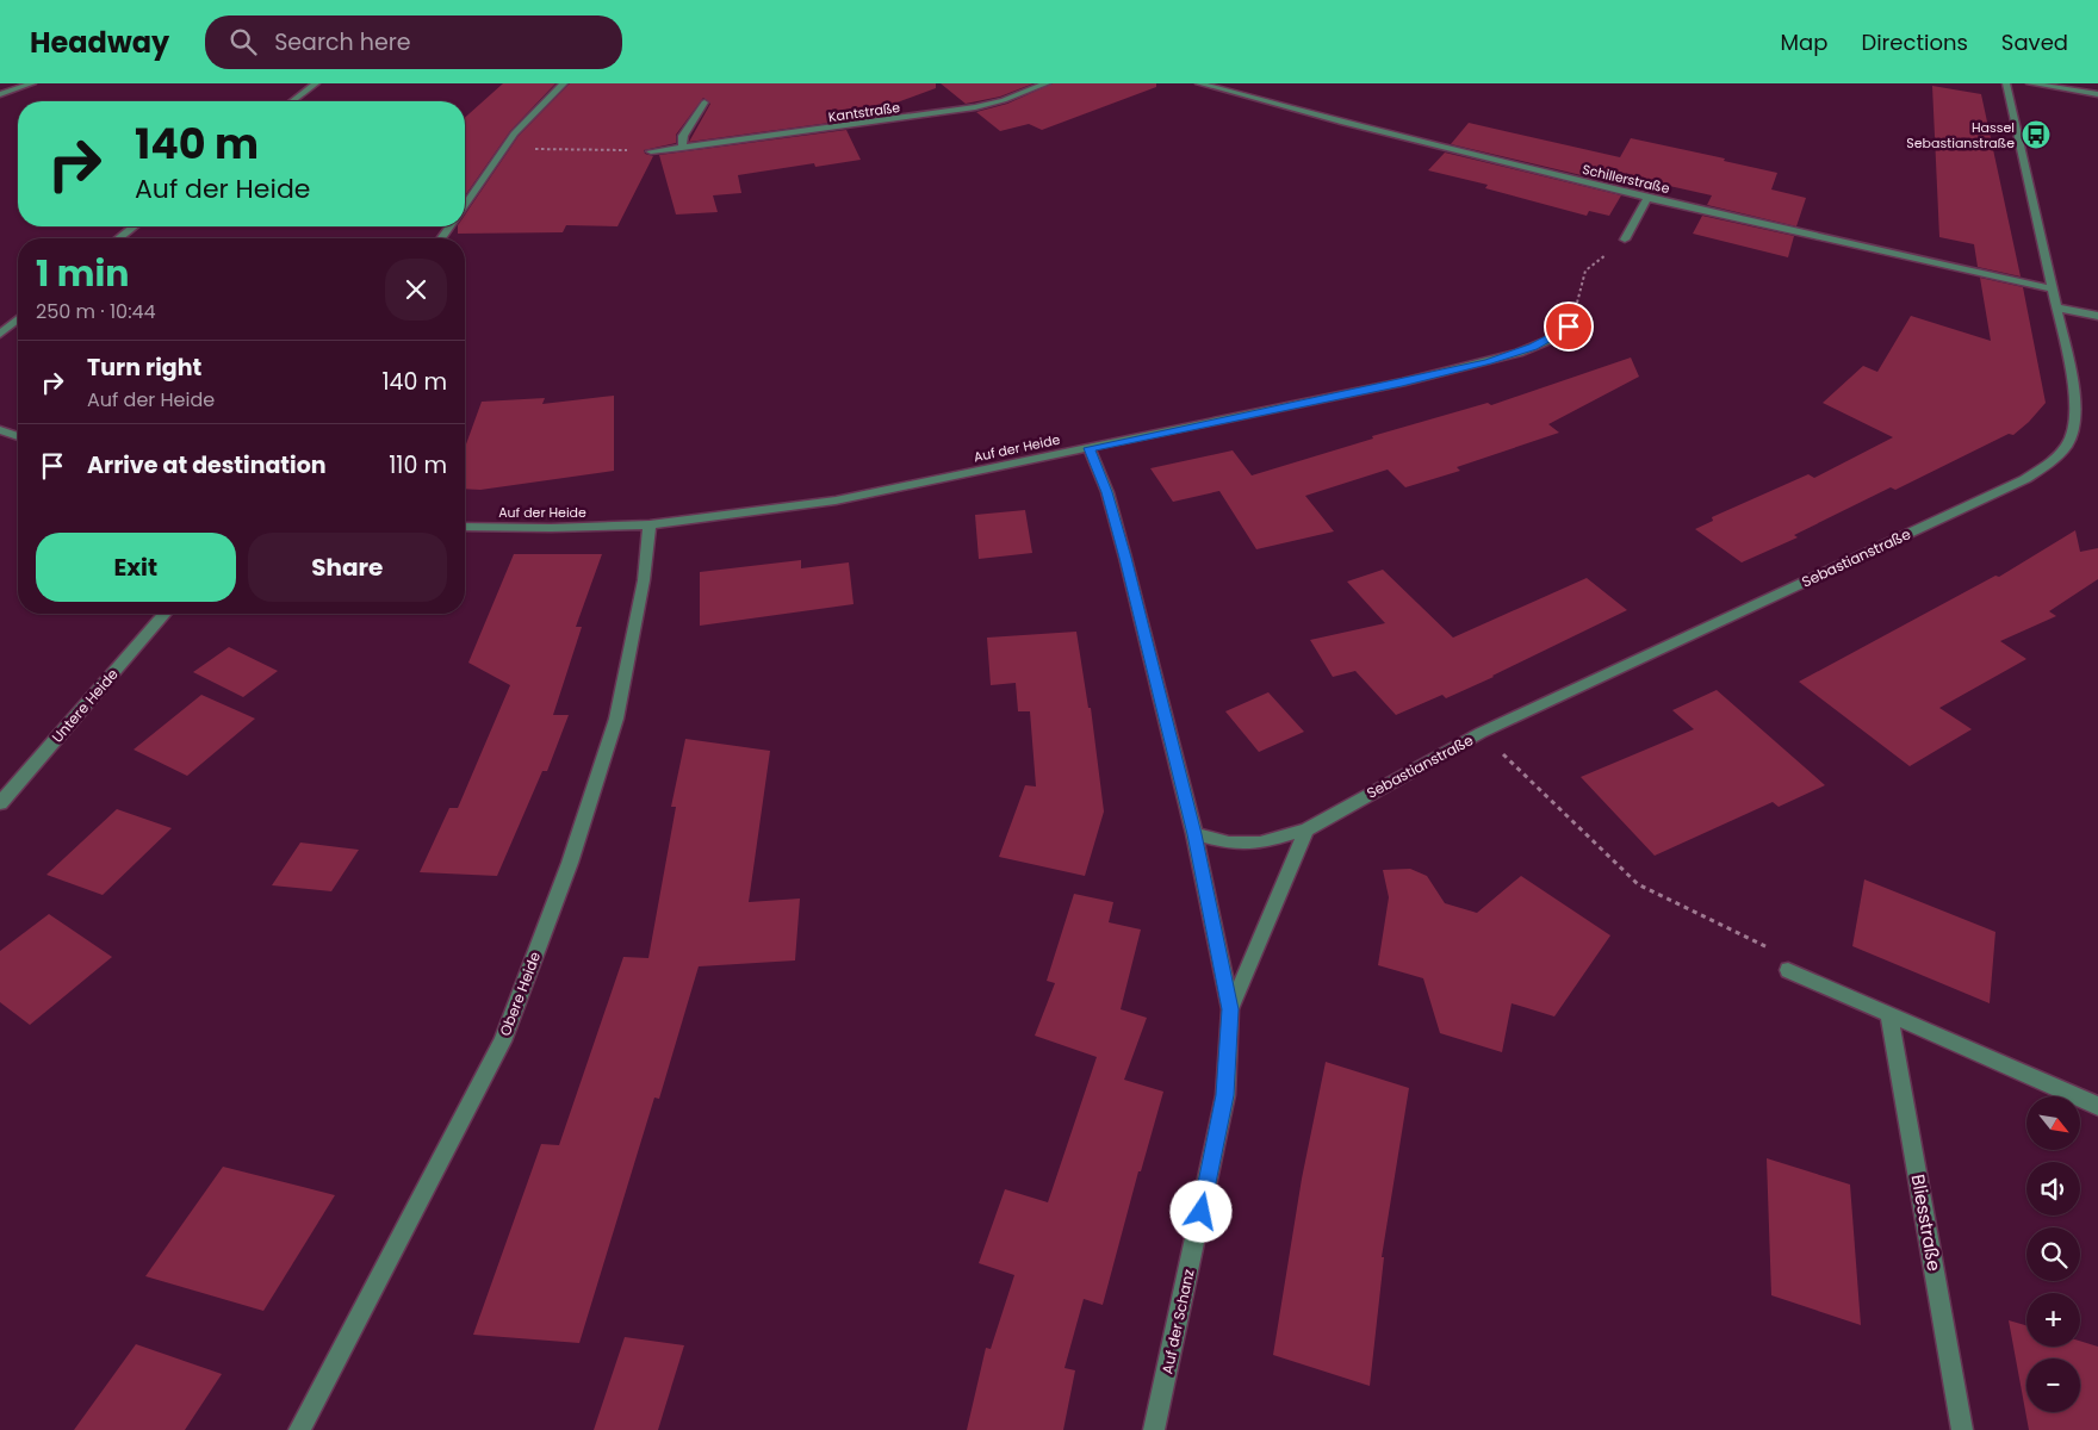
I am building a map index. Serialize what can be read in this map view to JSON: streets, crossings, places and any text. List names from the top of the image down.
{
  "streets": {
    "street": [
      "Kantstraße",
      "Schillerstraße",
      "Auf der Heide",
      "Sebastianstraße",
      "Untere Heide",
      "Obere Heide",
      "Bliesstraße",
      "Auf der Schanz"
    ]
  },
  "crossings": [
    ["Schillerstraße", "Sebastianstraße"],
    ["Auf der Heide", "Obere Heide"],
    ["Auf der Heide", "Auf der Schanz"],
    ["Sebastianstraße", "Auf der Schanz"]
  ],
  "places": {
    "bus stop": ["Hassel Sebastianstraße"]
  },
  "north": "bottom right",
  "page": {
    "header": "Headway",
    "search": "Search here",
    "nav": ["Map", "Directions", "Saved"],
    "turn": ["140 m", "Auf der Heide"],
    "heading": ["1 min", "250 m · 10:44"],
    "list": [
      {
        "name": "Turn right",
        "note": "Auf der Heide",
        "value": "140 m"
      },
      {
        "name": "Arrive at destination",
        "value": "110 m"
      }
    ],
    "buttons": ["Exit", "Share"],
    "map_buttons": ["+", "−"]
  }
}
